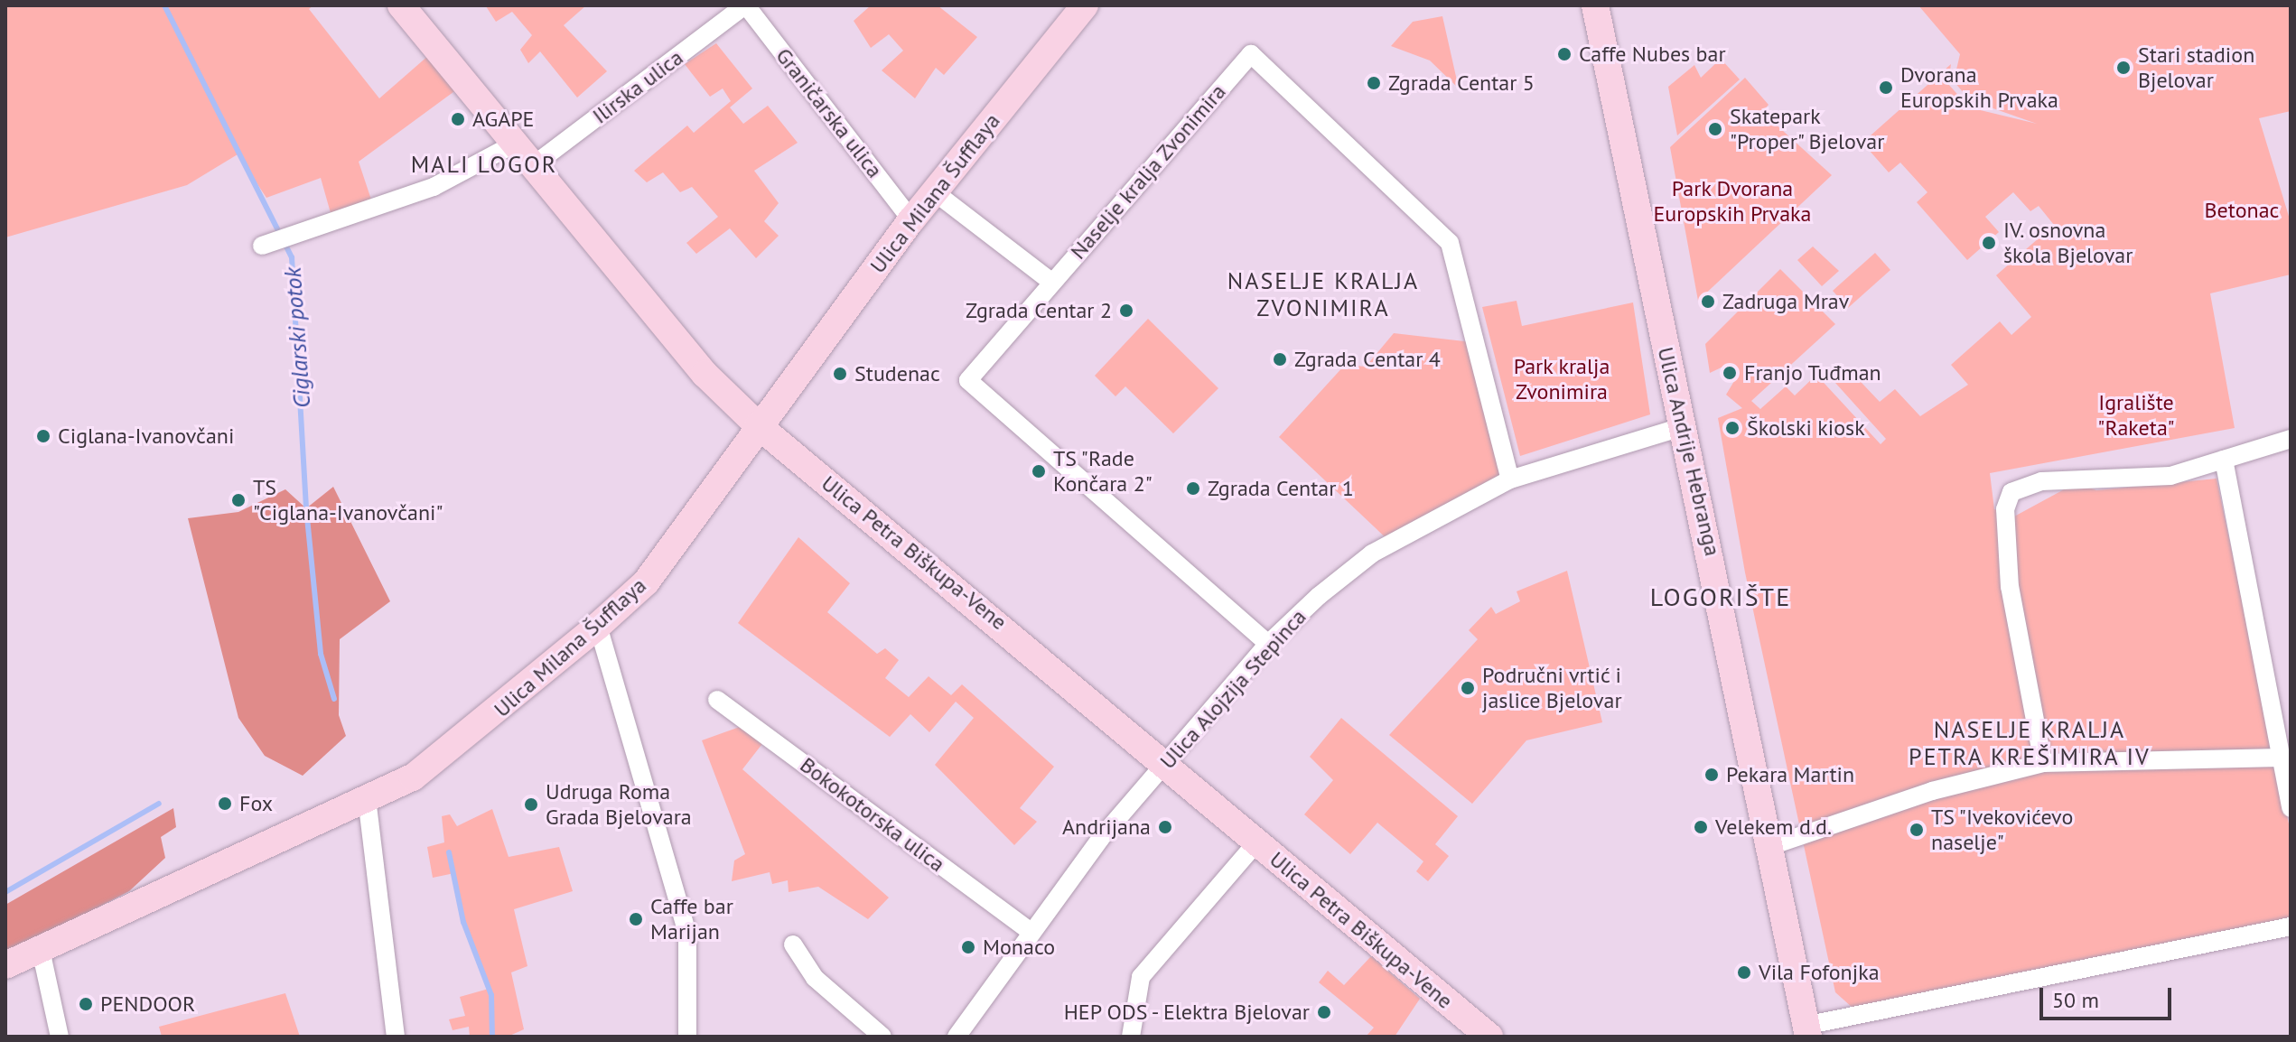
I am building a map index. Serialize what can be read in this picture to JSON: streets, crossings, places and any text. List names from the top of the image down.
{
  "streets": {
    "main road": ["Ulica Milana Šufflaya", "Ulica Andrije Hebranga", "Ulica Petra Biškupa-Vene"],
    "street": [
      "Ilirska ulica",
      "Graničarska ulica",
      "Naselje kralja Zvonimira",
      "Ulica Alojzija Stepinca",
      "Bokokotorska ulica"
    ]
  },
  "crossings": [
    ["Ilirska ulica", "Graničarska ulica"],
    ["Ilirska ulica", "Ulica Petra Biškupa-Vene"],
    ["Graničarska ulica", "Ulica Milana Šufflaya"],
    ["Naselje kralja Zvonimira", "Ulica Alojzija Stepinca"],
    ["Ulica Milana Šufflaya", "Ulica Petra Biškupa-Vene"],
    ["Ulica Andrije Hebranga", "Ulica Alojzija Stepinca"],
    ["Ulica Petra Biškupa-Vene", "Ulica Alojzija Stepinca"],
    ["Ulica Alojzija Stepinca", "Bokokotorska ulica"]
  ],
  "districts": [
    "MALI LOGOR",
    "NASELJE KRALJA ZVONIMIRA",
    "LOGORIŠTE",
    "NASELJE KRALJA PETRA KREŠIMIRA IV"
  ],
  "water": ["Ciglarski potok"],
  "parks": [
    "Park Dvorana Europskih Prvaka",
    "Betonac",
    "Park kralja Zvonimira",
    "Igralište \"Raketa\""
  ],
  "places": [
    "Caffe Nubes bar",
    "Stari stadion Bjelovar",
    "Zgrada Centar 5",
    "Dvorana Europskih Prvaka",
    "AGAPE",
    "Skatepark \"Proper\" Bjelovar",
    "IV. osnovna škola Bjelovar",
    "Zadruga Mrav",
    "Zgrada Centar 2",
    "Zgrada Centar 4",
    "Franjo Tuđman",
    "Studenac",
    "Školski kiosk",
    "Ciglana-Ivanovčani",
    "TS \"Rade Končara 2\"",
    "Zgrada Centar 1",
    "TS \"Ciglana-Ivanovčani\"",
    "Područni vrtić i jaslice Bjelovar",
    "Pekara Martin",
    "Fox",
    "Udruga Roma Grada Bjelovara",
    "Andrijana",
    "Velekem d.d.",
    "TS \"Ivekovićevo naselje\"",
    "Caffe bar Marijan",
    "Monaco",
    "Vila Fofonjka",
    "PENDOOR",
    "HEP ODS - Elektra Bjelovar"
  ],
  "scale_bar": "50 m"
}
